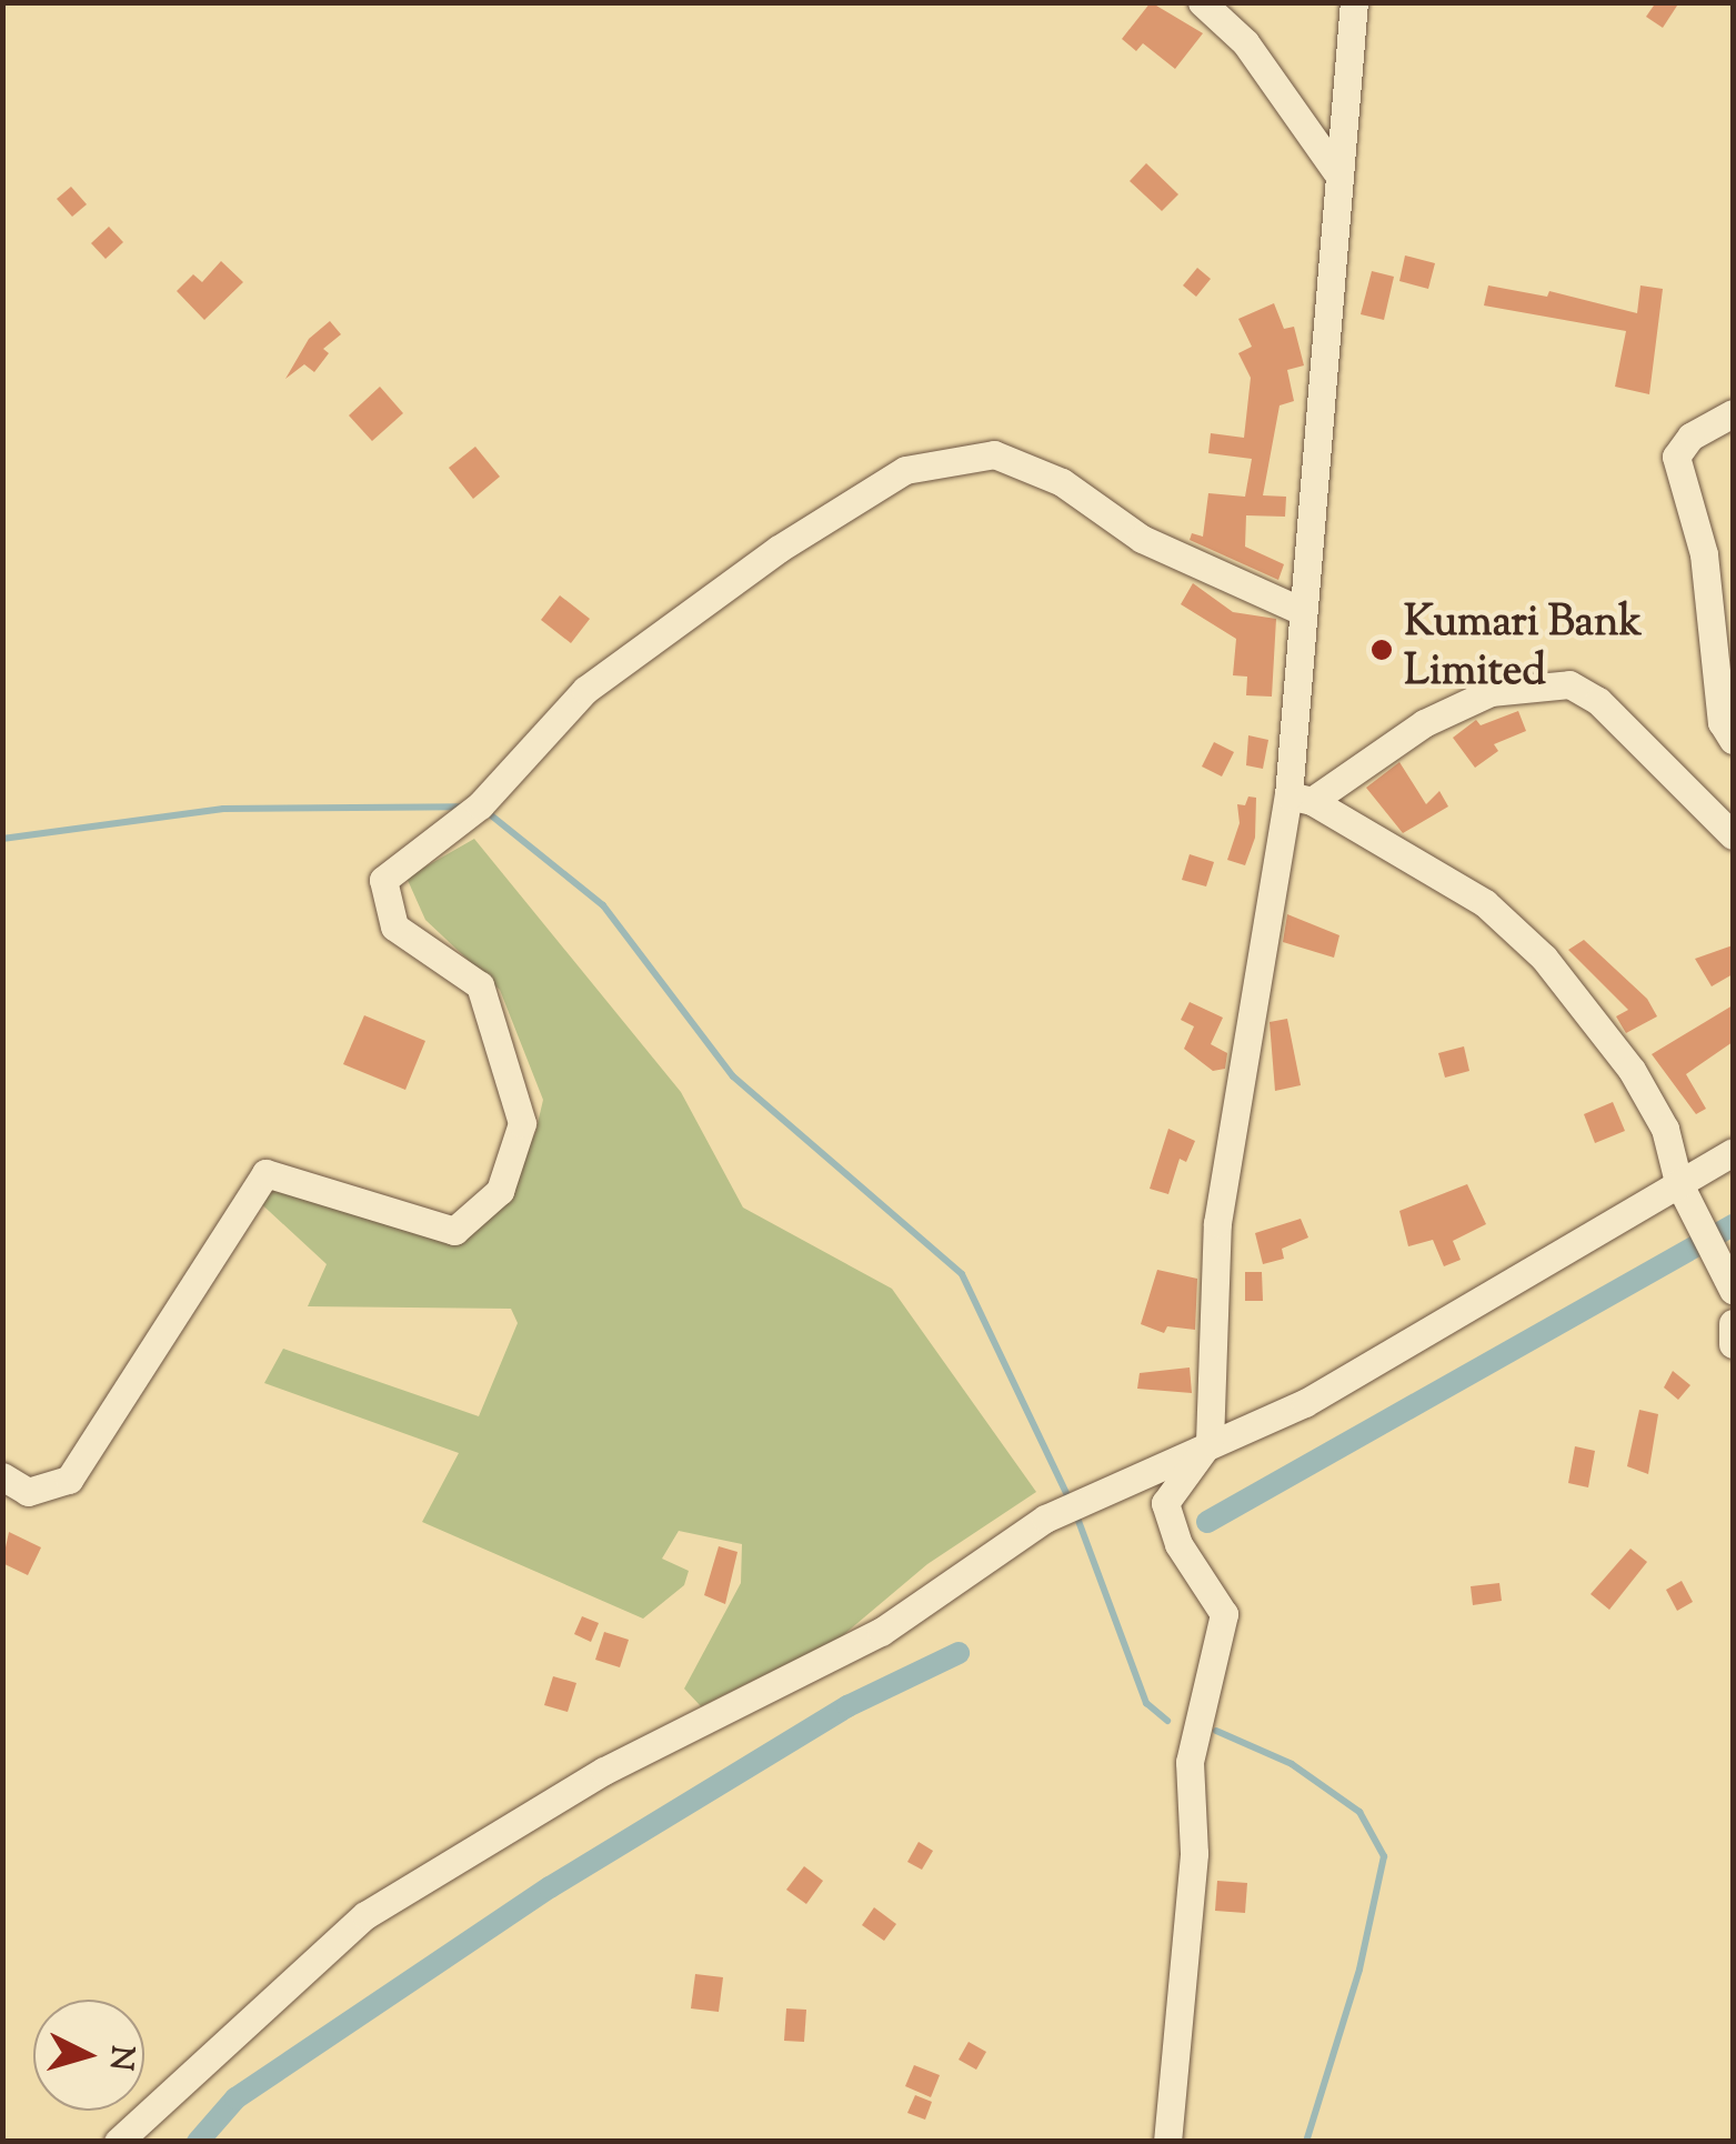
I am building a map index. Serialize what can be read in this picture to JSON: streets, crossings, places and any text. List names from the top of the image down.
{
  "places": ["Kumari Bank Limited"],
  "north": "right"
}
